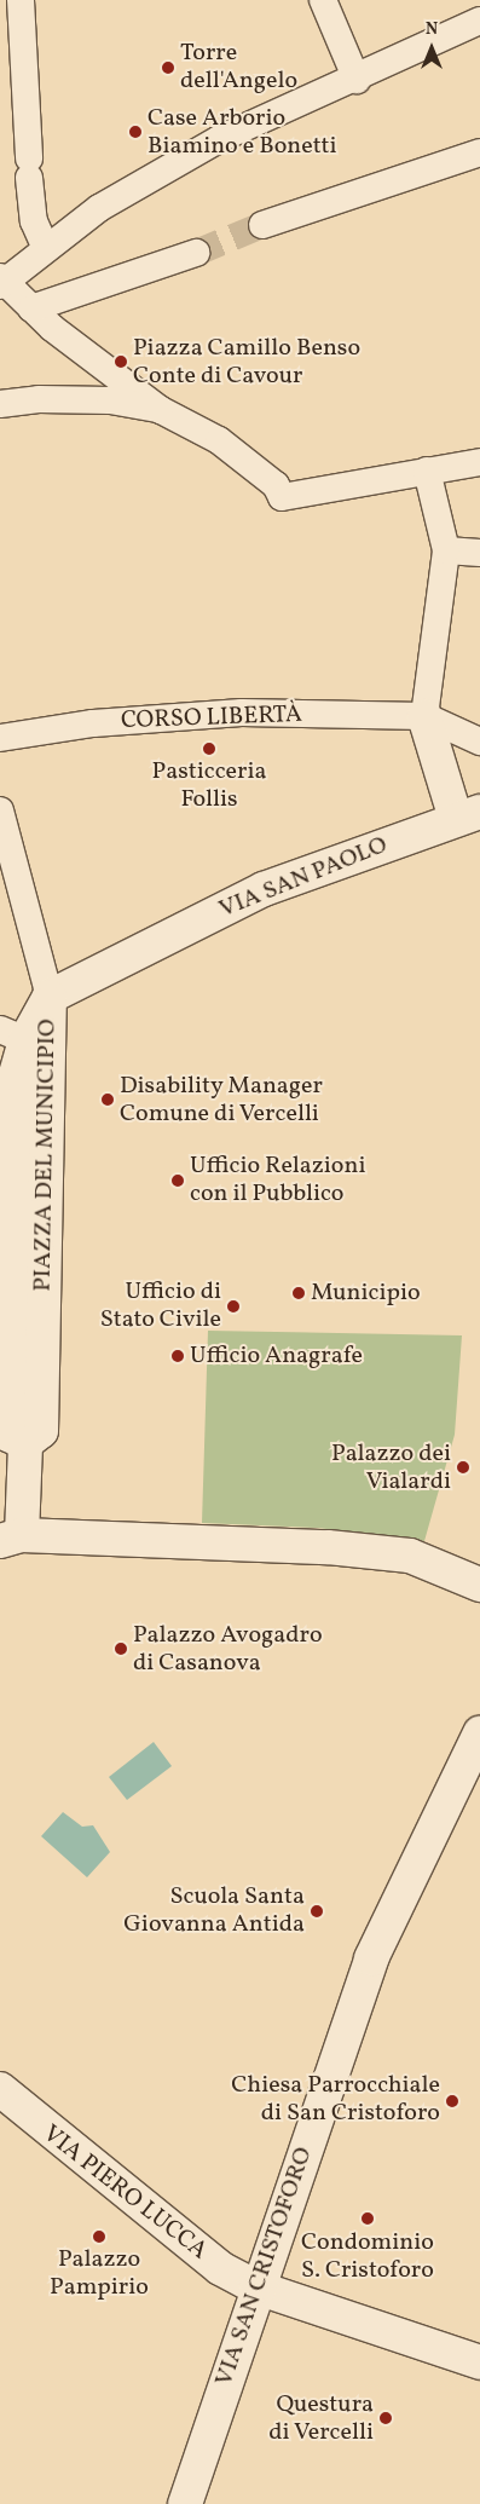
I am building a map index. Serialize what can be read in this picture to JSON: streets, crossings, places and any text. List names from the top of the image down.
{
  "streets": {
    "street": [
      "CORSO LIBERTÀ",
      "VIA SAN PAOLO",
      "PIAZZA DEL MUNICIPIO",
      "VIA PIERO LUCCA",
      "VIA SAN CRISTOFORO"
    ]
  },
  "crossings": [
    ["VIA SAN PAOLO", "PIAZZA DEL MUNICIPIO"],
    ["VIA PIERO LUCCA", "VIA SAN CRISTOFORO"]
  ],
  "places": [
    "Torre dell'Angelo",
    "Case Arborio Biamino e Bonetti",
    "Piazza Camillo Benso Conte di Cavour",
    "Pasticceria Follis",
    "Disability Manager Comune di Vercelli",
    "Ufficio Relazioni con il Pubblico",
    "Municipio",
    "Ufficio di Stato Civile",
    "Ufficio Anagrafe",
    "Palazzo dei Vialardi",
    "Palazzo Avogadro di Casanova",
    "Scuola Santa Giovanna Antida",
    "Chiesa Parrocchiale di San Cristoforo",
    "Condominio S. Cristoforo",
    "Palazzo Pampirio",
    "Questura di Vercelli"
  ],
  "north": "top"
}
